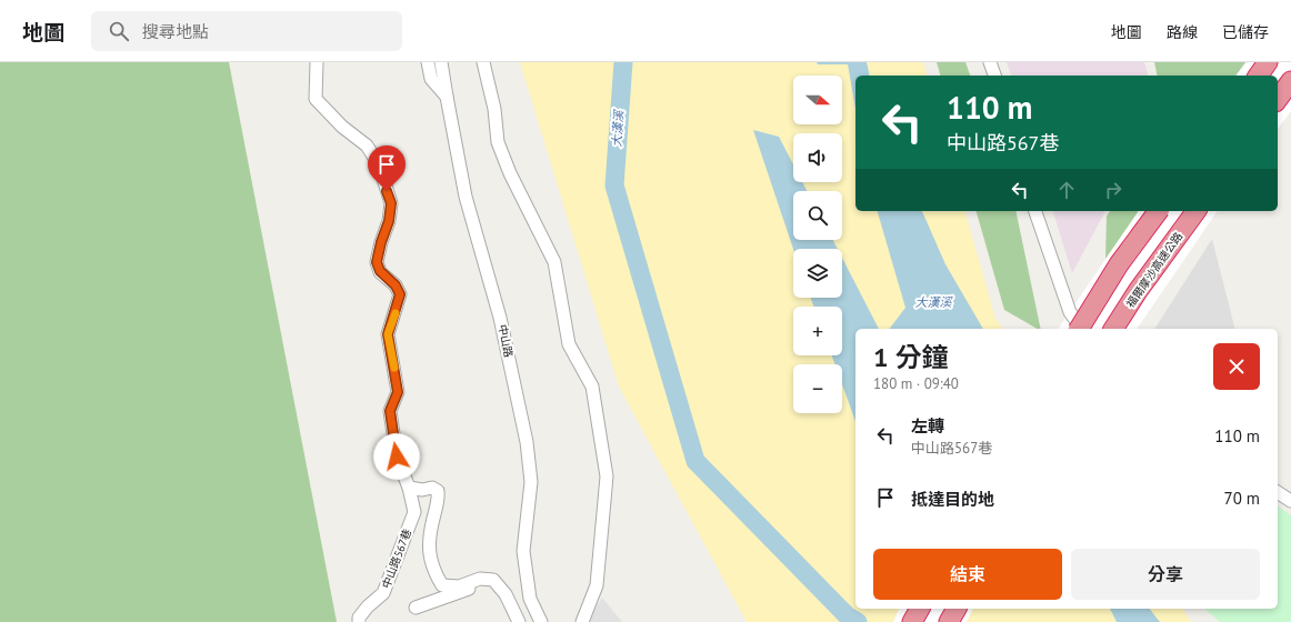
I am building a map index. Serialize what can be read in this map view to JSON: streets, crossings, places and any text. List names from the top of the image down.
{
  "streets": {
    "highway": ["福爾摩沙高速公路"],
    "street": ["中山路", "中山路567巷"]
  },
  "water": ["大漢溪"],
  "north": "right",
  "page": {
    "header": "地圖",
    "search": "搜尋地點",
    "nav": ["地圖", "路線", "已儲存"],
    "map_buttons": ["+", "−"],
    "turn": ["110 m", "中山路567巷"],
    "heading": ["1 分鐘", "180 m · 09:40"],
    "list": [
      {
        "name": "左轉",
        "note": "中山路567巷",
        "value": "110 m"
      },
      {
        "name": "抵達目的地",
        "value": "70 m"
      }
    ],
    "buttons": ["結束", "分享"]
  }
}
